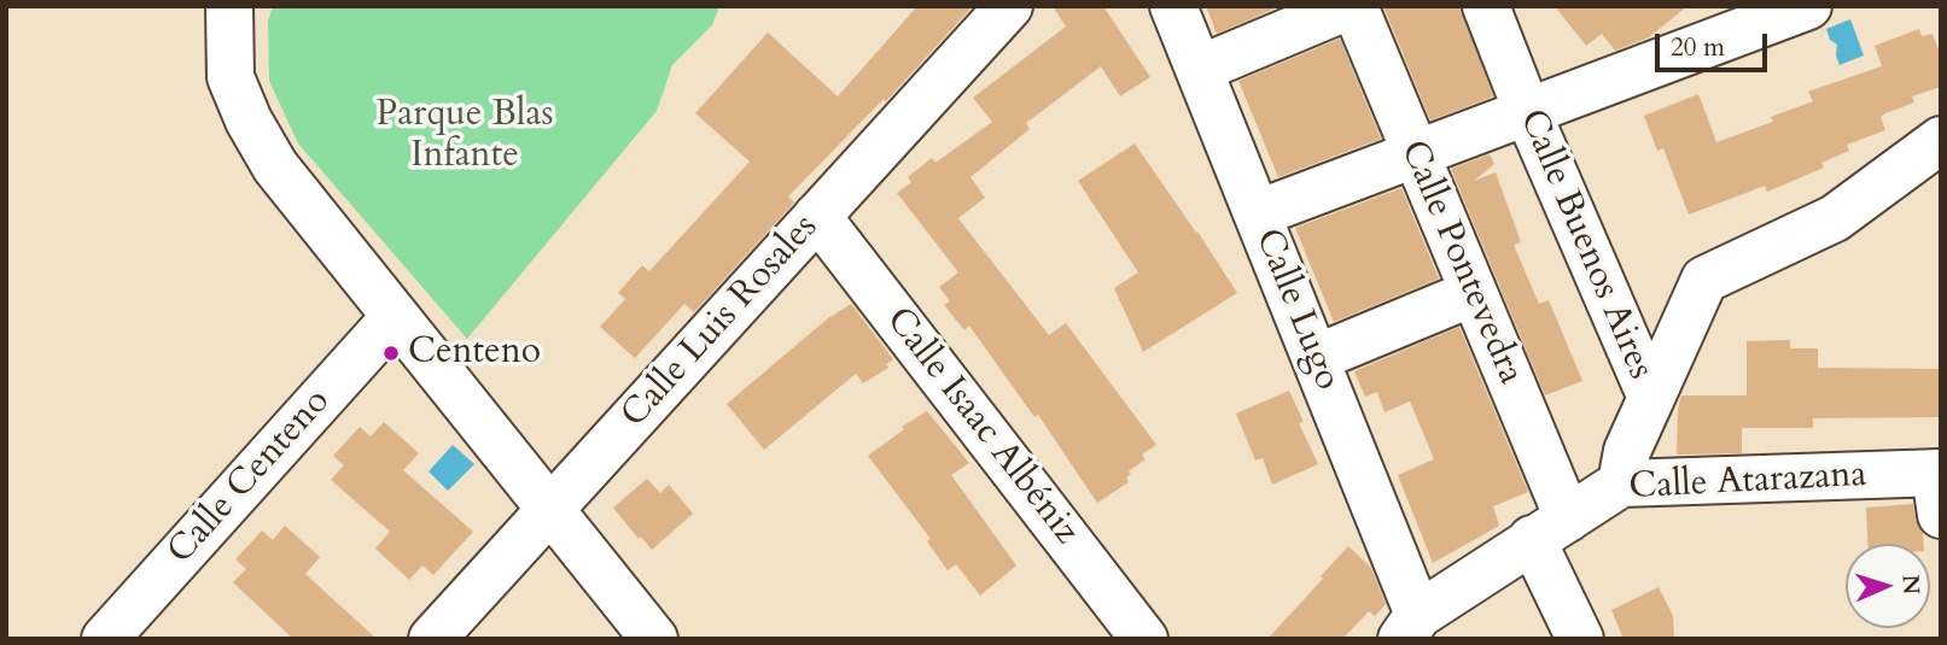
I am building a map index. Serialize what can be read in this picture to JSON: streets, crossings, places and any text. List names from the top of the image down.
{
  "streets": {
    "street": [
      "Calle Buenos Aires",
      "Calle Pontevedra",
      "Calle Lugo",
      "Calle Luis Rosales",
      "Calle Isaac Albéniz",
      "Calle Centeno",
      "Calle Atarazana"
    ]
  },
  "crossings": [
    ["Calle Buenos Aires", "Calle Atarazana"],
    ["Calle Pontevedra", "Calle Atarazana"],
    ["Calle Lugo", "Calle Atarazana"],
    ["Calle Luis Rosales", "Calle Isaac Albéniz"]
  ],
  "parks": ["Parque Blas Infante"],
  "places": ["Centeno"],
  "scale_bar": "20 m",
  "north": "right"
}
